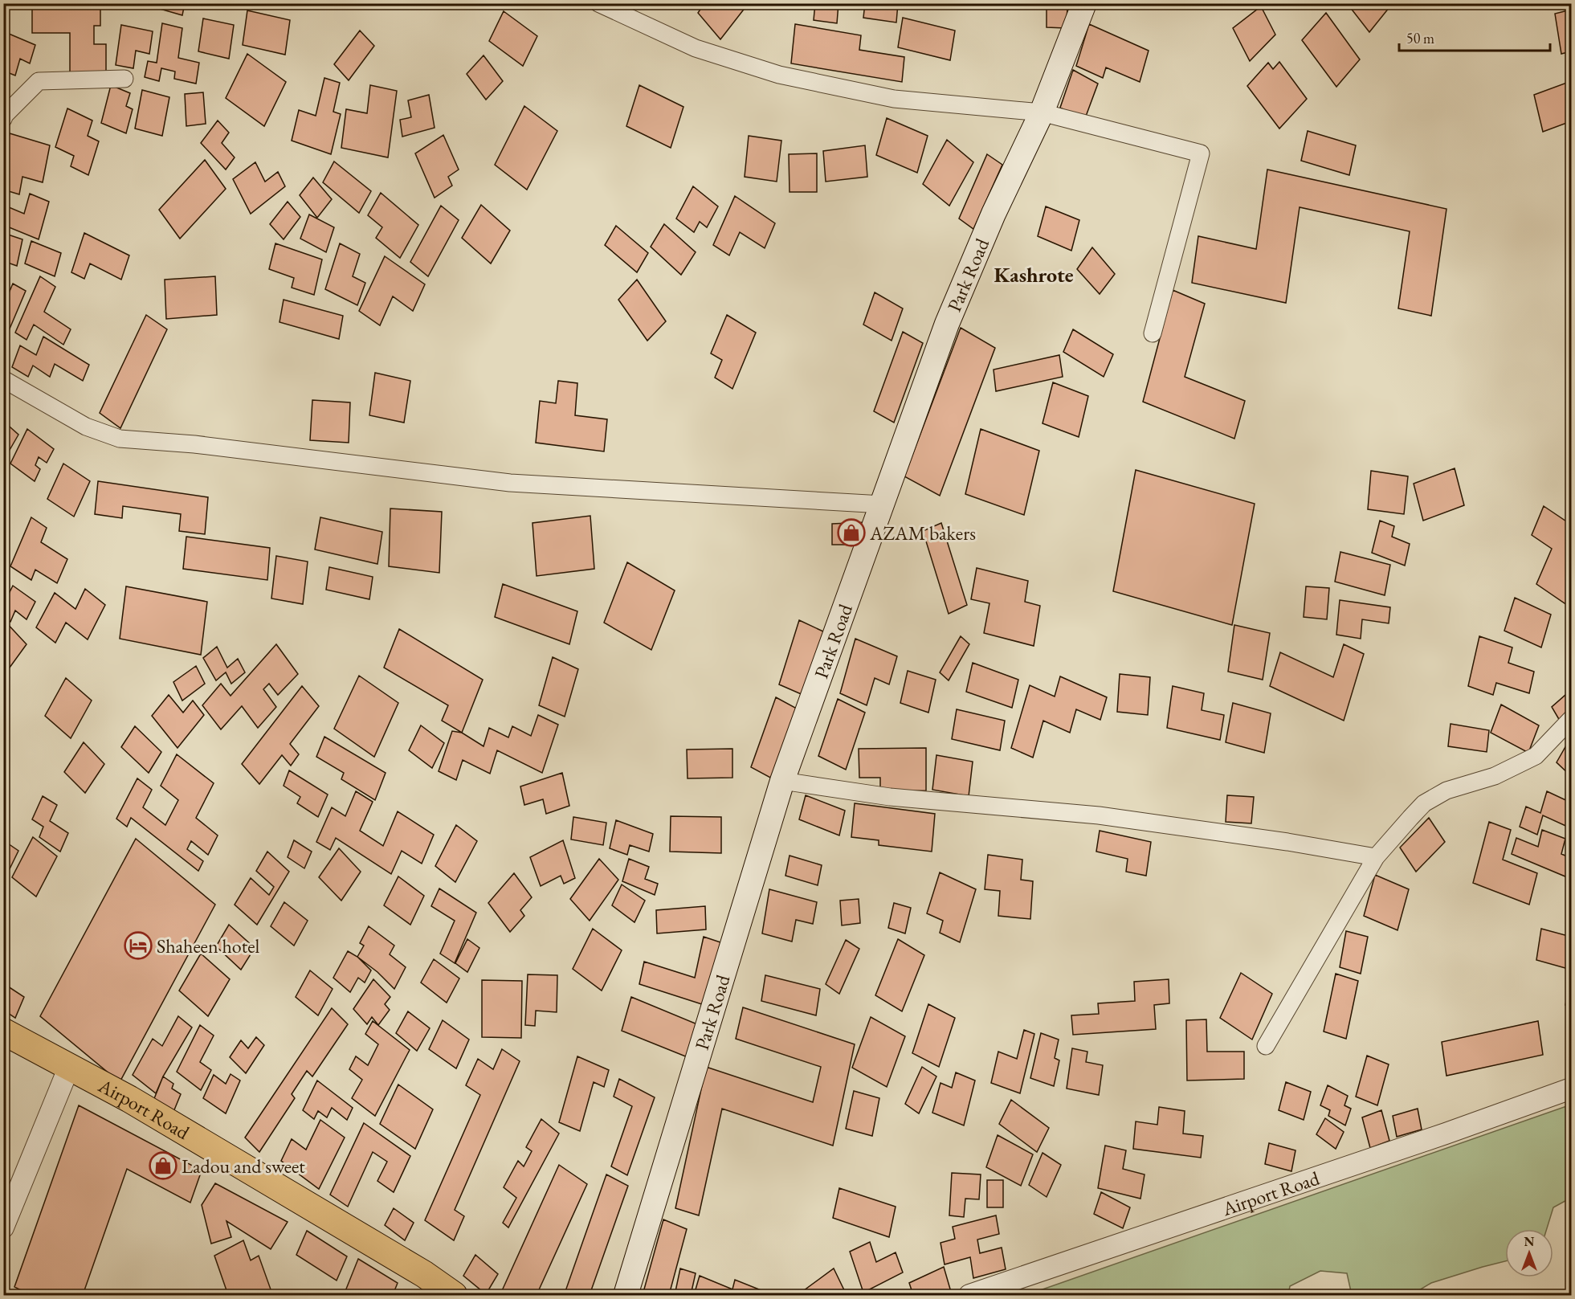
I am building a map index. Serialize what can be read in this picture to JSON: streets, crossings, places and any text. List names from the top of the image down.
{
  "streets": {
    "highway": ["Airport Road"],
    "main road": ["Park Road"]
  },
  "districts": ["Kashrote"],
  "places": {
    "shop": ["AZAM bakers", "Ladou and sweet"],
    "hotel": ["Shaheen hotel"]
  },
  "scale_bar": "50 m",
  "north": "top"
}
